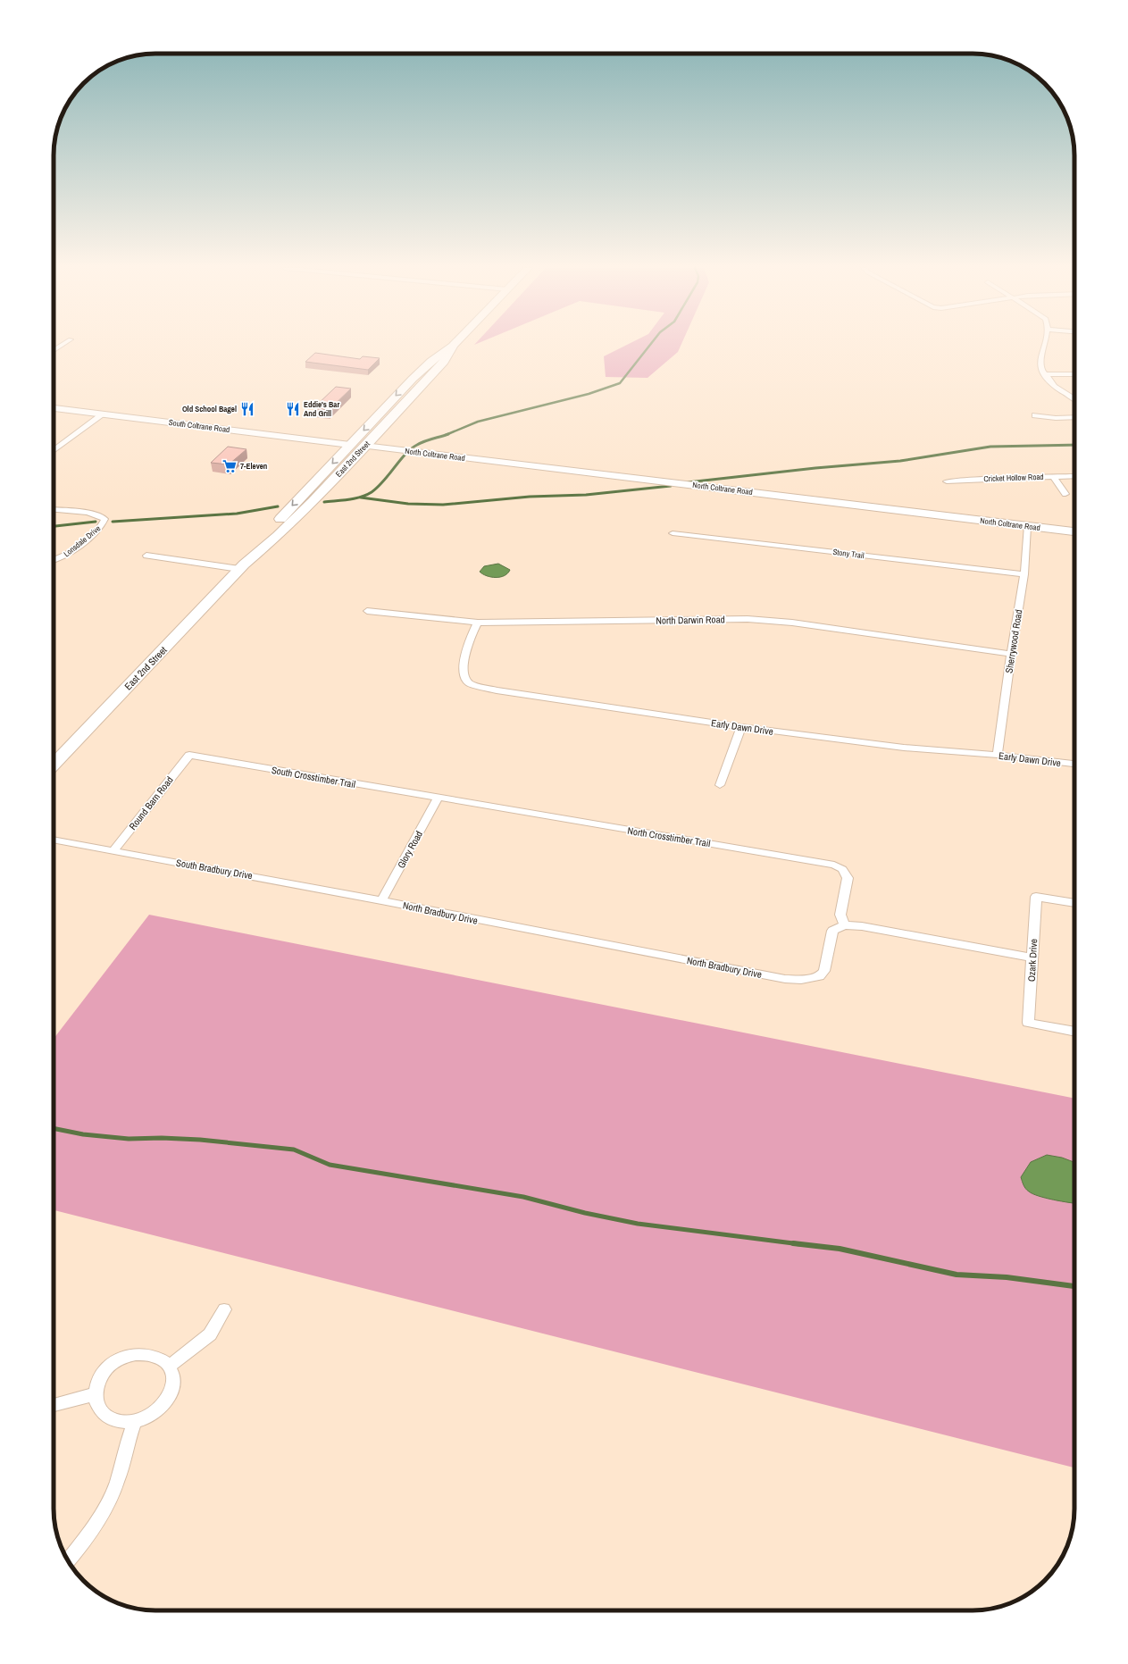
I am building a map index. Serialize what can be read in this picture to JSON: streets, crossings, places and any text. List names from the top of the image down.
{
  "streets": {
    "main road": ["East 2nd Street"],
    "street": [
      "South Coltrane Road",
      "North Coltrane Road",
      "Cricket Hollow Road",
      "Lonsdale Drive",
      "Stony Trail",
      "North Darwin Road",
      "Sherrywood Road",
      "Early Dawn Drive",
      "South Crosstimber Trail",
      "Round Barn Road",
      "North Crosstimber Trail",
      "Glory Road",
      "South Bradbury Drive",
      "North Bradbury Drive",
      "Ozark Drive"
    ]
  },
  "crossings": [
    ["South Coltrane Road", "East 2nd Street"],
    ["North Coltrane Road", "East 2nd Street"],
    ["North Coltrane Road", "Sherrywood Road"],
    ["Stony Trail", "Sherrywood Road"],
    ["North Darwin Road", "Sherrywood Road"],
    ["North Darwin Road", "Early Dawn Drive"],
    ["Sherrywood Road", "Early Dawn Drive"],
    ["South Crosstimber Trail", "Round Barn Road"],
    ["South Crosstimber Trail", "North Crosstimber Trail"],
    ["South Crosstimber Trail", "Glory Road"],
    ["Round Barn Road", "South Bradbury Drive"],
    ["North Crosstimber Trail", "Glory Road"],
    ["North Crosstimber Trail", "North Bradbury Drive"],
    ["Glory Road", "South Bradbury Drive"],
    ["Glory Road", "North Bradbury Drive"],
    ["South Bradbury Drive", "North Bradbury Drive"]
  ],
  "places": {
    "restaurant": ["Old School Bagel", "Eddie's Bar And Grill"],
    "supermarket": ["7-Eleven"]
  }
}
